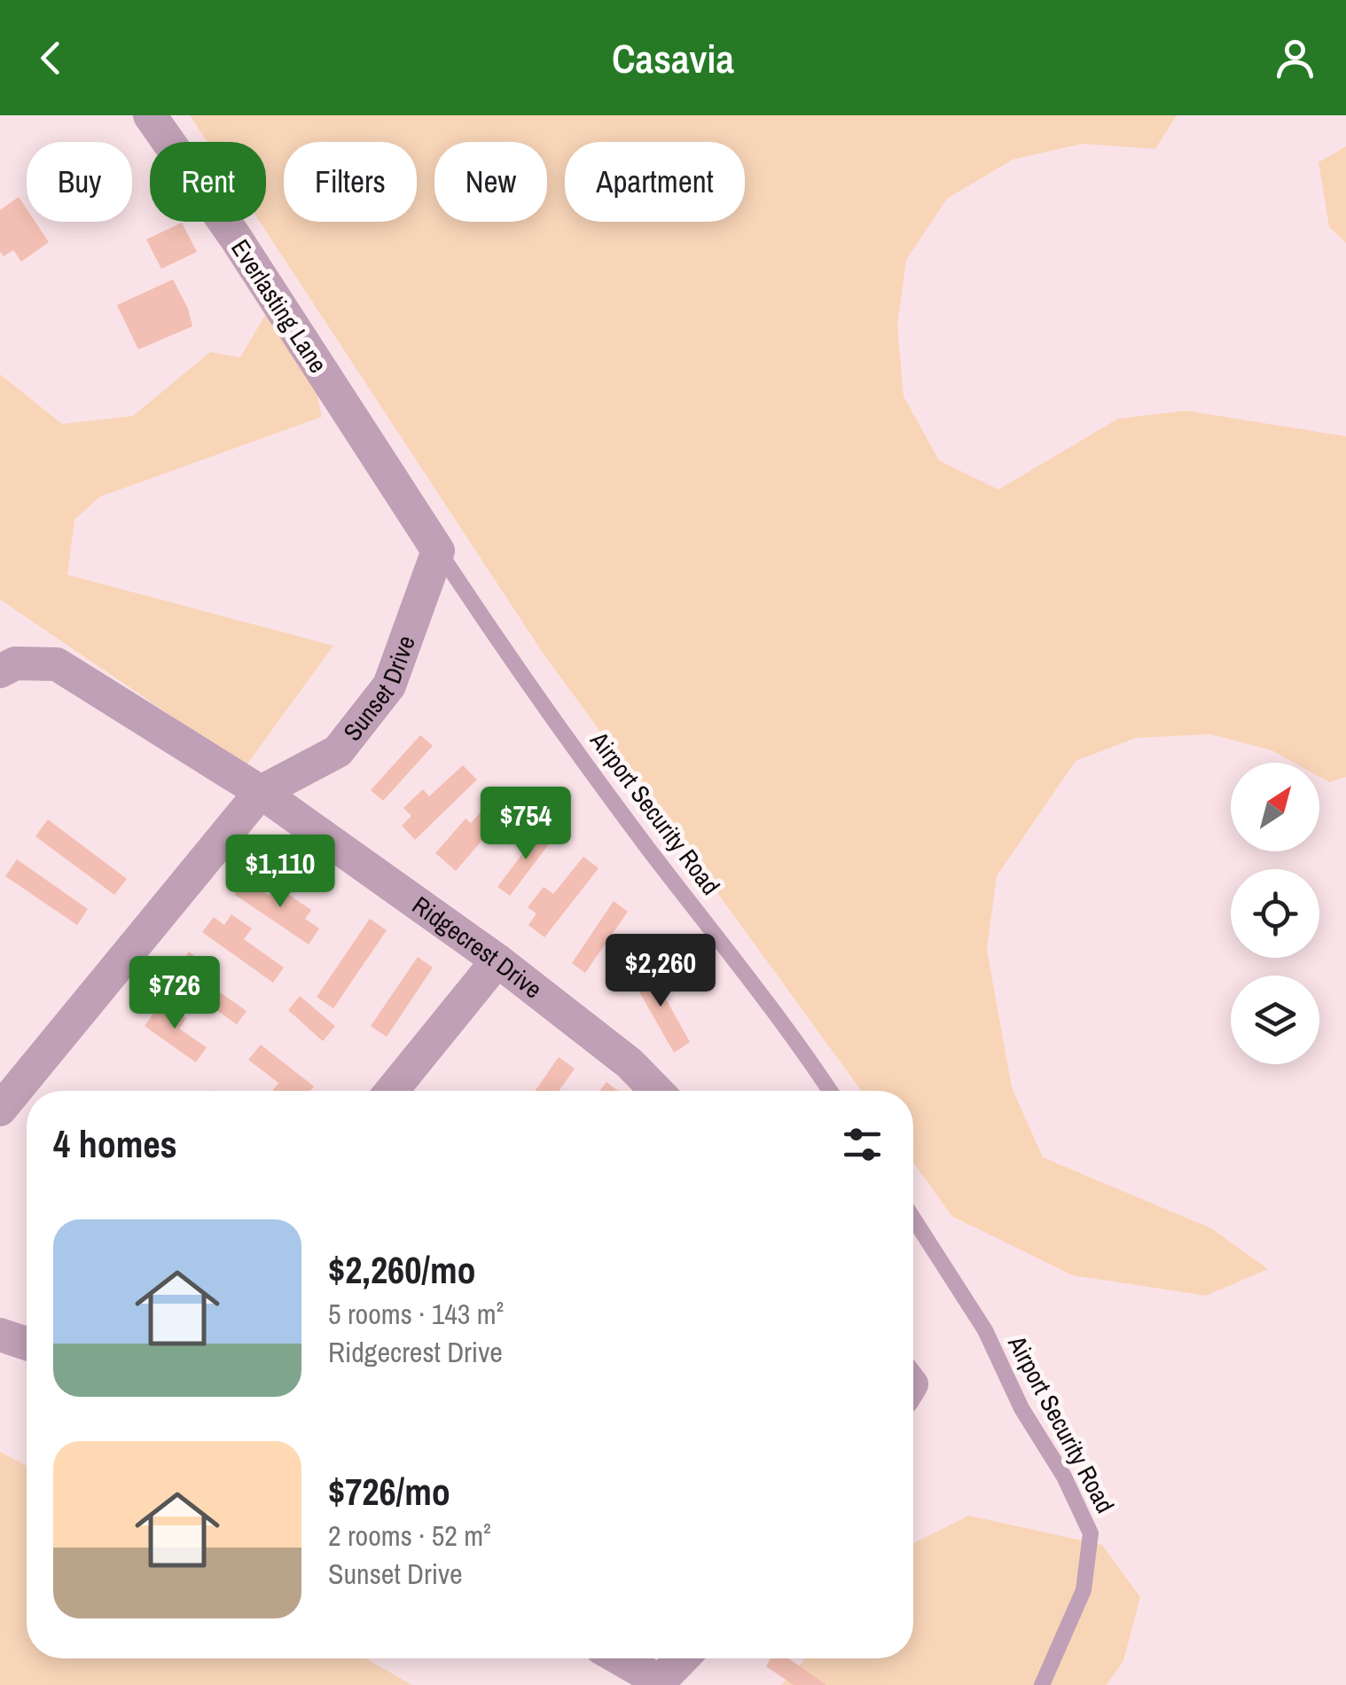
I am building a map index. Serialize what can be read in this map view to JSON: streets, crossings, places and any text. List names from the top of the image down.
{
  "streets": {
    "street": ["Everlasting Lane", "Sunset Drive", "Ridgecrest Drive"],
    "lane": ["Airport Security Road"]
  },
  "crossings": [
    ["Everlasting Lane", "Sunset Drive"],
    ["Everlasting Lane", "Airport Security Road"],
    ["Sunset Drive", "Airport Security Road"],
    ["Sunset Drive", "Ridgecrest Drive"]
  ],
  "north": "top right",
  "page": {
    "header": "Casavia",
    "chip": [
      "Buy",
      "Rent",
      "Filters",
      "New",
      "Apartment"
    ],
    "price": [
      "$754",
      "$1,110",
      "$2,260",
      "$726"
    ],
    "heading": "4 homes",
    "list": [
      {
        "name": "$2,260/mo",
        "note": "5 rooms · 143 m² · Ridgecrest Drive"
      },
      {
        "name": "$726/mo",
        "note": "2 rooms · 52 m² · Sunset Drive"
      }
    ]
  }
}
